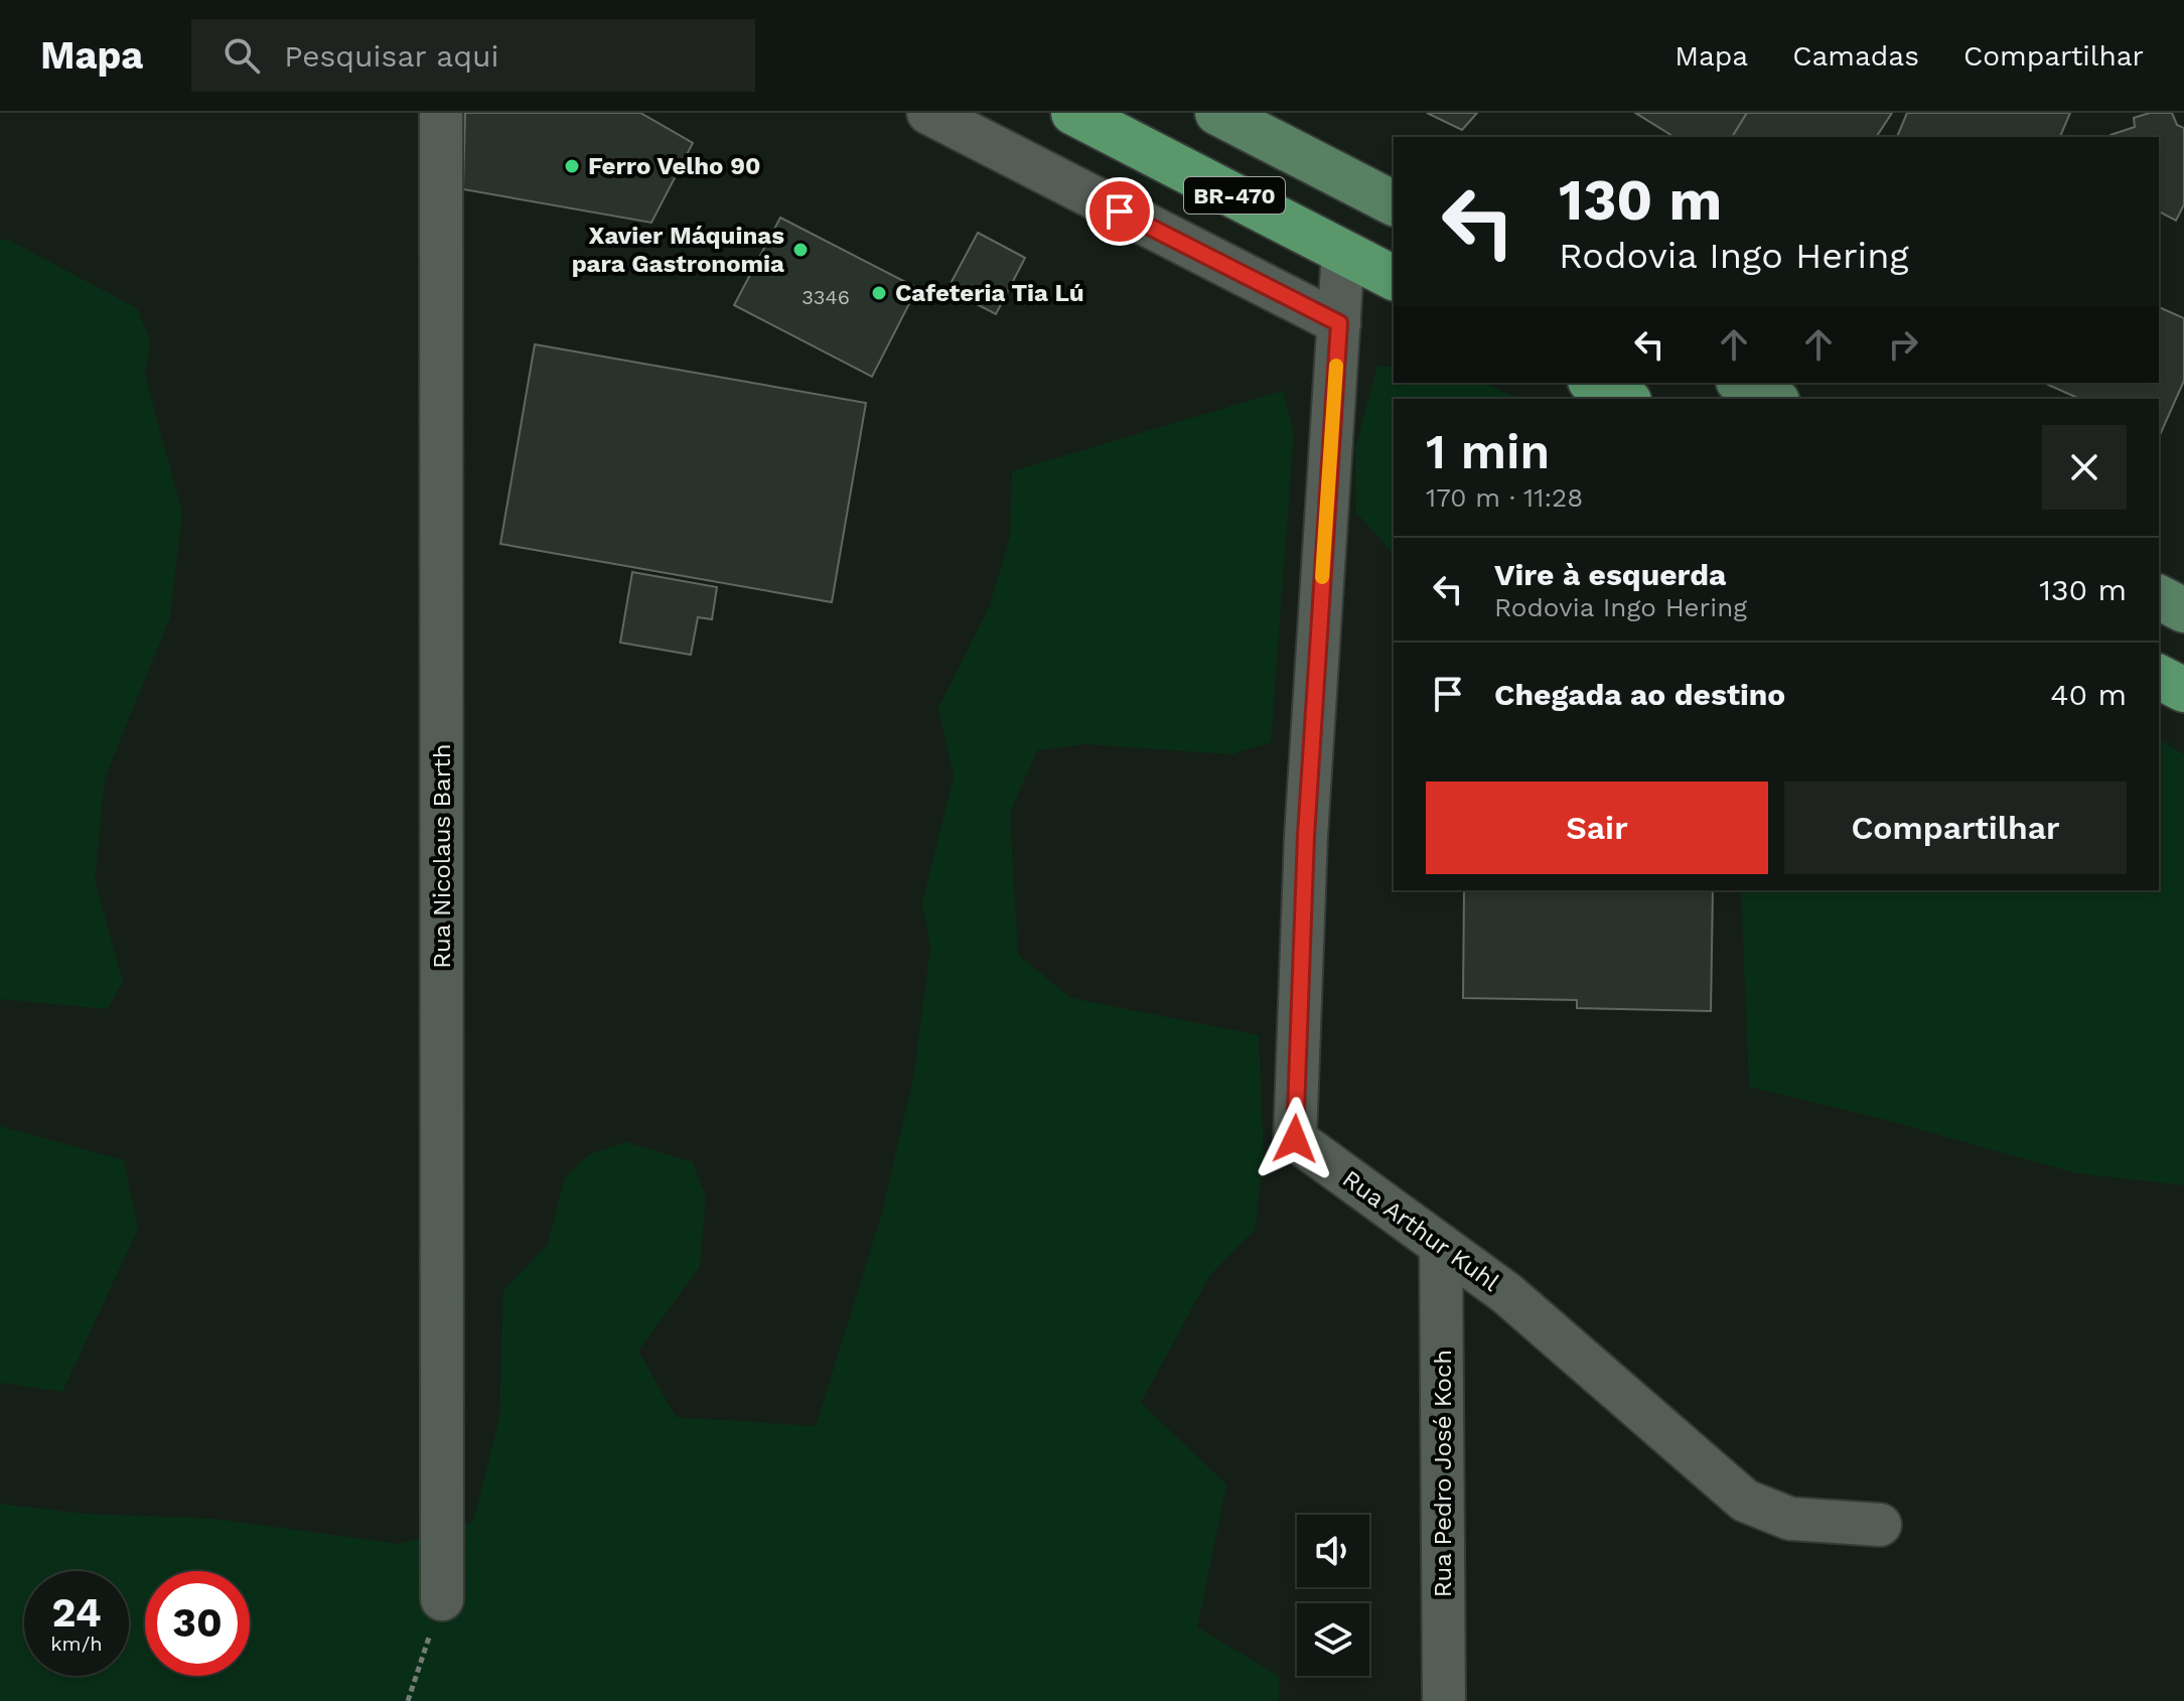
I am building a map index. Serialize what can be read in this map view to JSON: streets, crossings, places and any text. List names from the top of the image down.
{
  "streets": {
    "highway": ["BR-470"],
    "street": ["Rua Nicolaus Barth", "Rua Arthur Kuhl", "Rua Pedro José Koch"]
  },
  "crossings": [
    ["BR-470", "Rua Arthur Kuhl"],
    ["Rua Arthur Kuhl", "Rua Pedro José Koch"]
  ],
  "places": ["Ferro Velho 90", "Xavier Máquinas para Gastronomia", "Cafeteria Tia Lú"],
  "house_numbers": ["3346"],
  "page": {
    "header": "Mapa",
    "search": "Pesquisar aqui",
    "nav": ["Mapa", "Camadas", "Compartilhar"],
    "turn": ["130 m", "Rodovia Ingo Hering"],
    "heading": ["1 min", "170 m · 11:28"],
    "list": [
      {
        "name": "Vire à esquerda",
        "note": "Rodovia Ingo Hering",
        "value": "130 m"
      },
      {
        "name": "Chegada ao destino",
        "value": "40 m"
      }
    ],
    "buttons": ["Sair", "Compartilhar"],
    "speed": "24 km/h",
    "limit": "30"
  }
}
